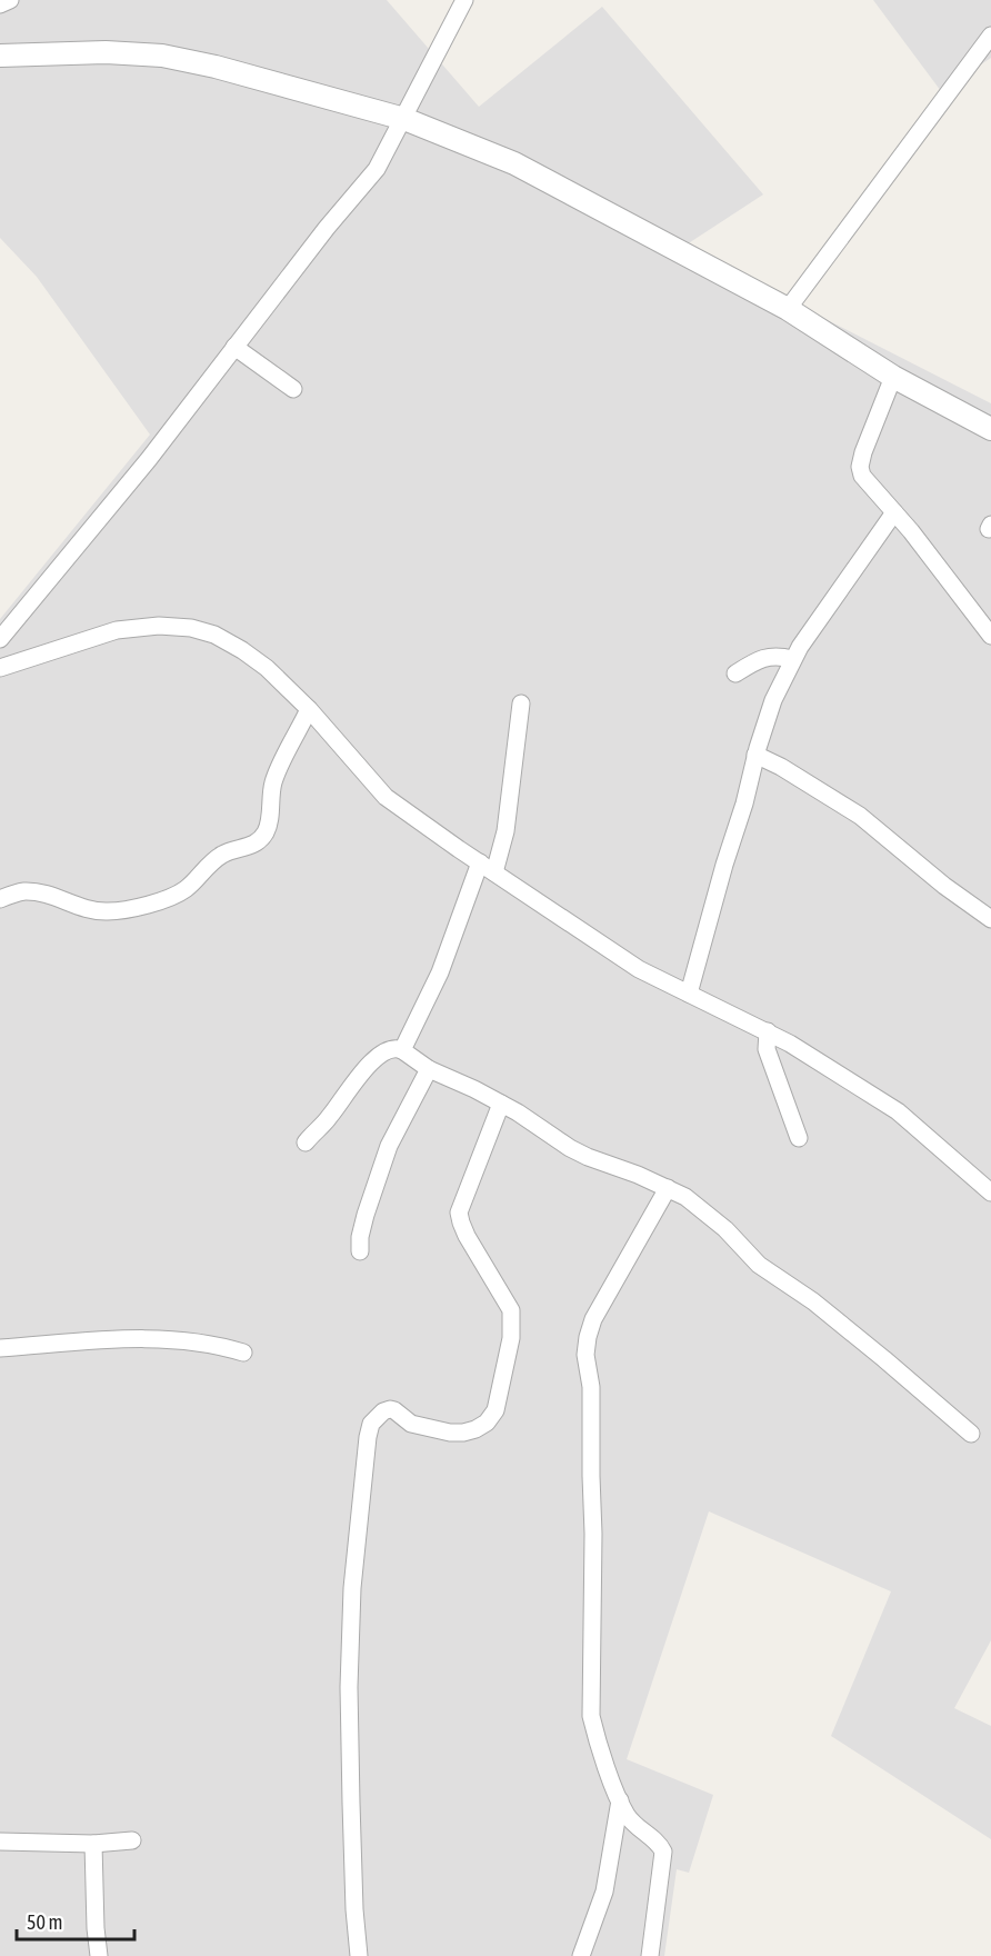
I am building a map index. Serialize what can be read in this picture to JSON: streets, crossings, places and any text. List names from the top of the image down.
{
  "scale_bar": "50 m"
}
